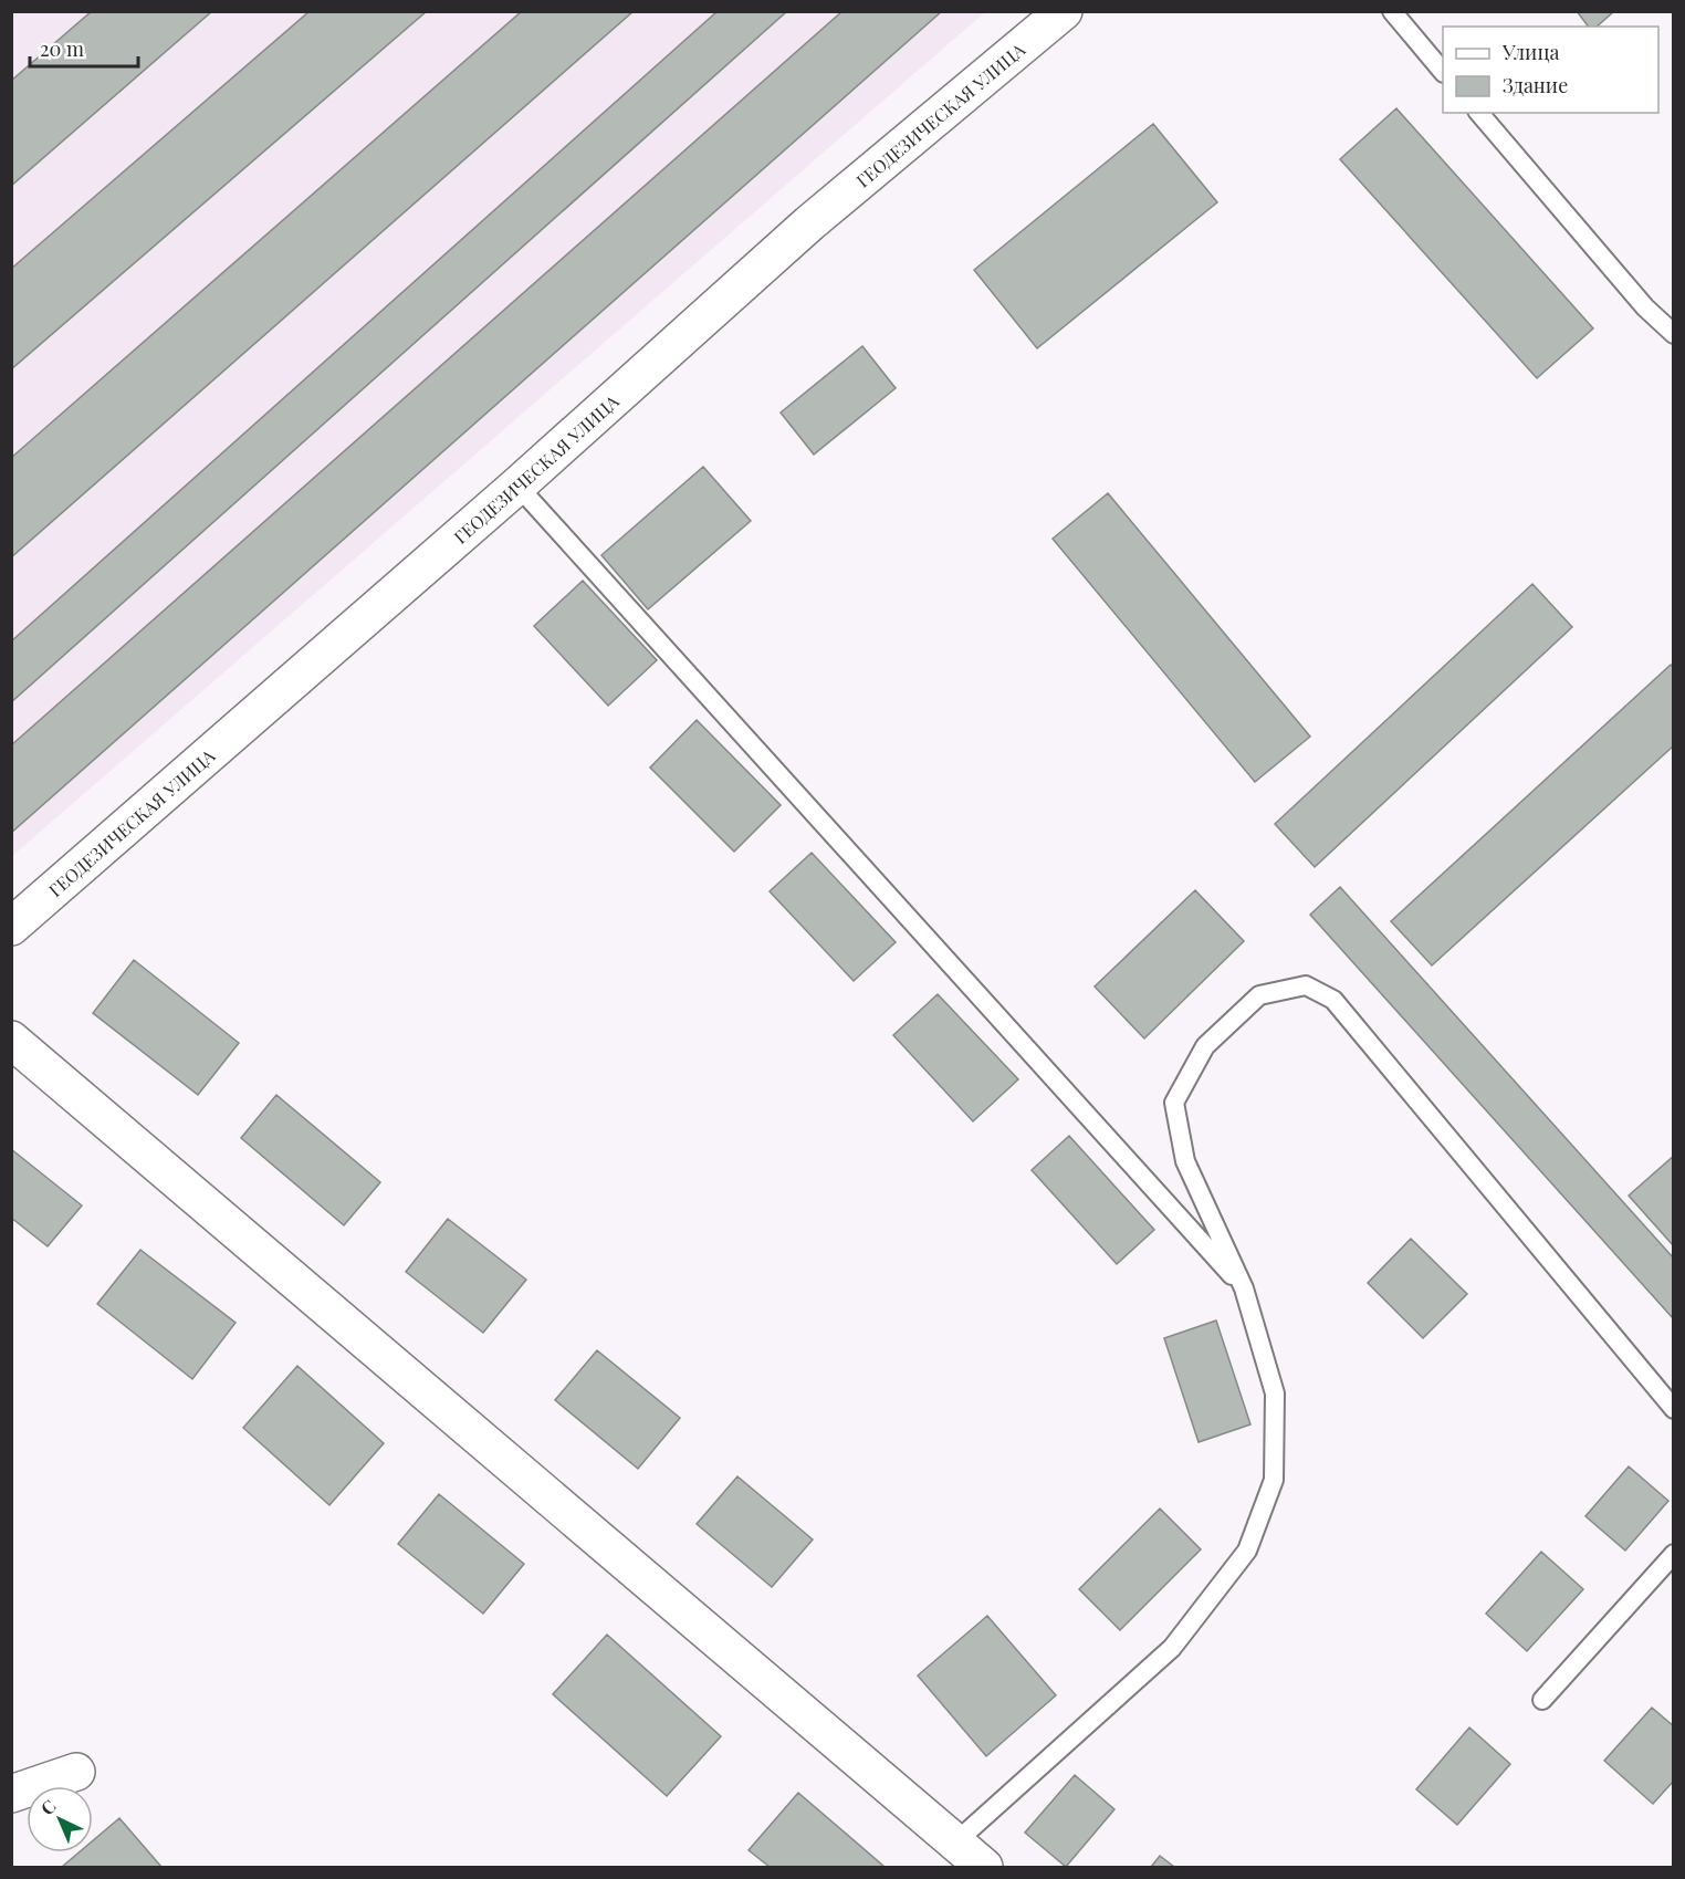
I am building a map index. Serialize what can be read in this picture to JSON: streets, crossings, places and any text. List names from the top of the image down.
{
  "streets": {
    "street": ["ГЕОДЕЗИЧЕСКАЯ УЛИЦА"]
  },
  "legend": ["Улица", "Здание"],
  "scale_bar": "20 m",
  "north": "top left"
}
